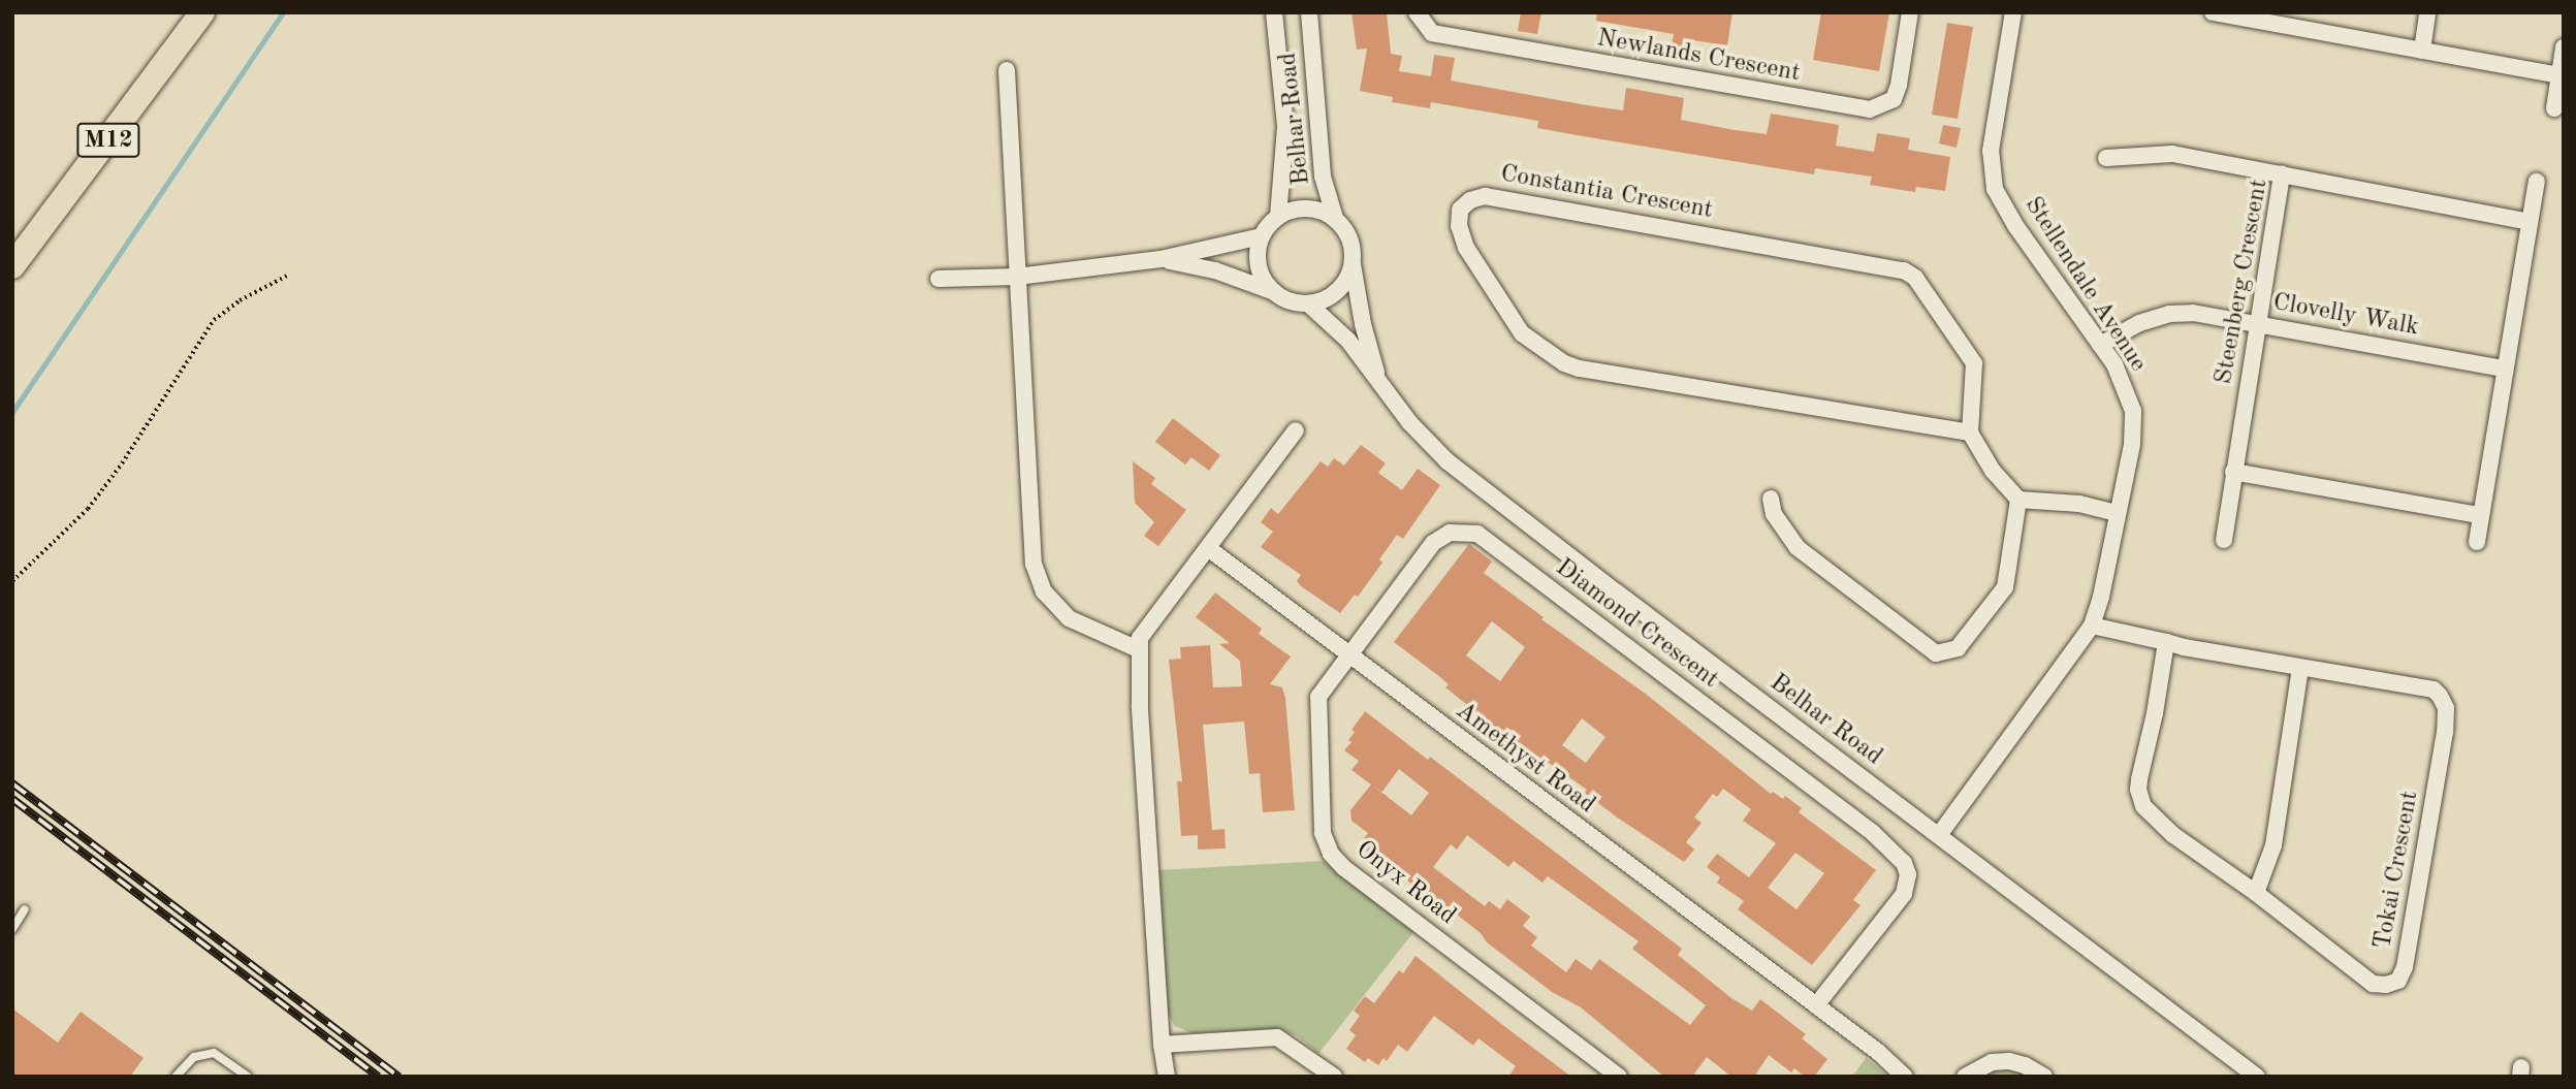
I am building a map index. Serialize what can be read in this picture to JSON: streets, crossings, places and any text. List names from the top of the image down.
{
  "streets": {
    "main road": ["M12"],
    "street": [
      "Newlands Crescent",
      "Belhar Road",
      "Constantia Crescent",
      "Steenberg Crescent",
      "Stellendale Avenue",
      "Clovelly Walk",
      "Diamond Crescent",
      "Amethyst Road",
      "Tokai Crescent",
      "Onyx Road"
    ]
  },
  "crossings": [
    ["Belhar Road", "Stellendale Avenue"],
    ["Steenberg Crescent", "Clovelly Walk"],
    ["Stellendale Avenue", "Clovelly Walk"],
    ["Stellendale Avenue", "Tokai Crescent"],
    ["Diamond Crescent", "Amethyst Road"],
    ["Diamond Crescent", "Onyx Road"],
    ["Amethyst Road", "Onyx Road"]
  ]
}
